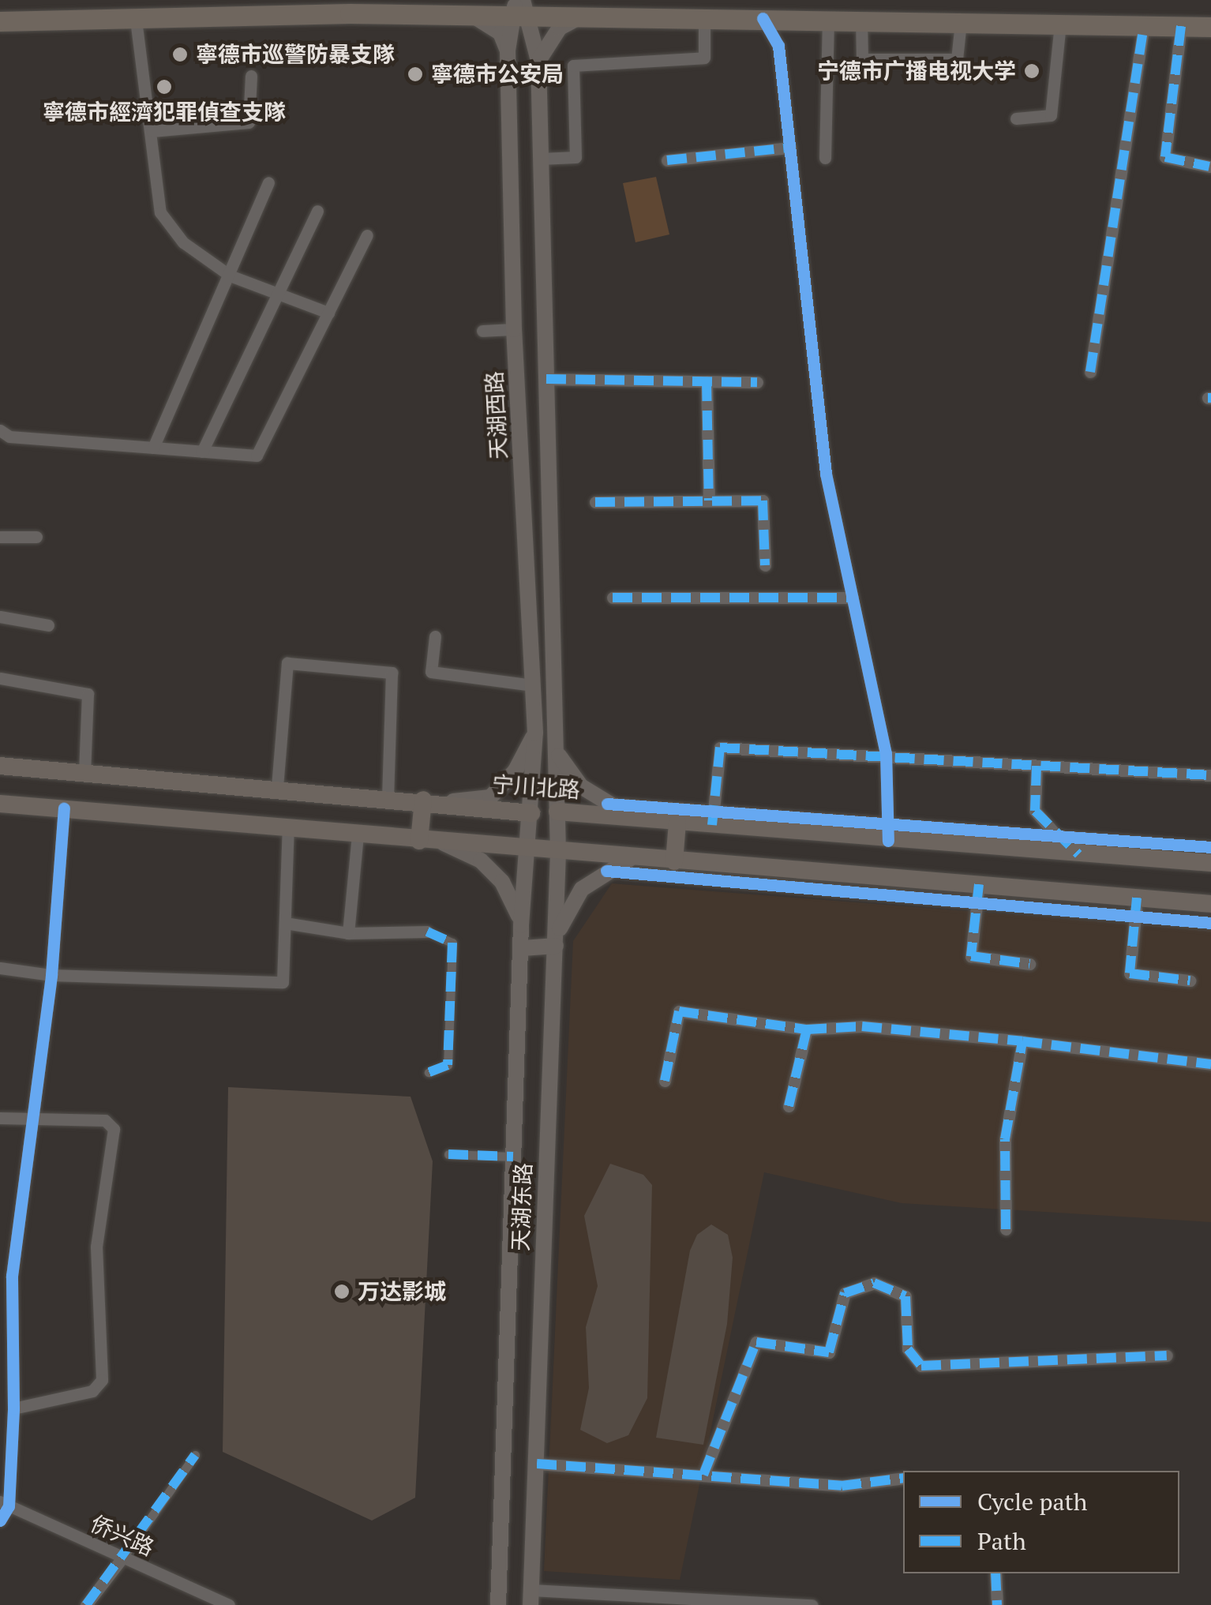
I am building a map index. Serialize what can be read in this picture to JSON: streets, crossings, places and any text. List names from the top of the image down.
{
  "streets": {
    "main road": ["天湖西路", "宁川北路", "天湖东路"],
    "street": ["侨兴路"]
  },
  "crossings": [
    ["天湖西路", "宁川北路"],
    ["天湖西路", "天湖东路"],
    ["宁川北路", "天湖东路"]
  ],
  "places": [
    "寧德市巡警防暴支隊",
    "宁德市广播电视大学",
    "寧德市公安局",
    "寧德市經濟犯罪偵查支隊",
    "万达影城"
  ],
  "legend": ["Cycle path", "Path"]
}
